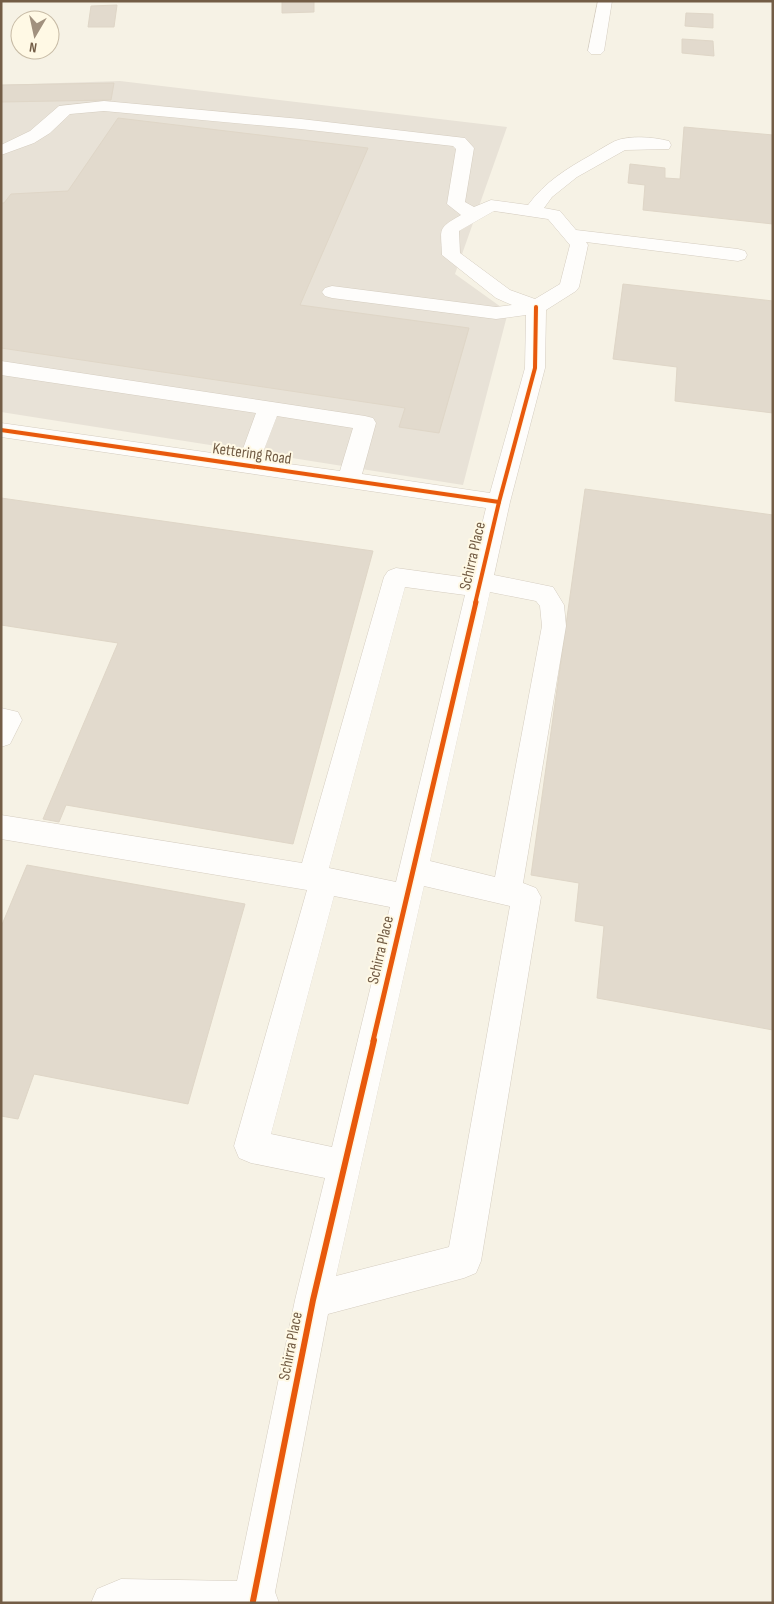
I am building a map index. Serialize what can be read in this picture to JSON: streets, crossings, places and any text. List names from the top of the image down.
{
  "streets": {
    "street": ["Kettering Road", "Schirra Place"]
  },
  "crossings": [
    ["Kettering Road", "Schirra Place"]
  ],
  "north": "bottom"
}
